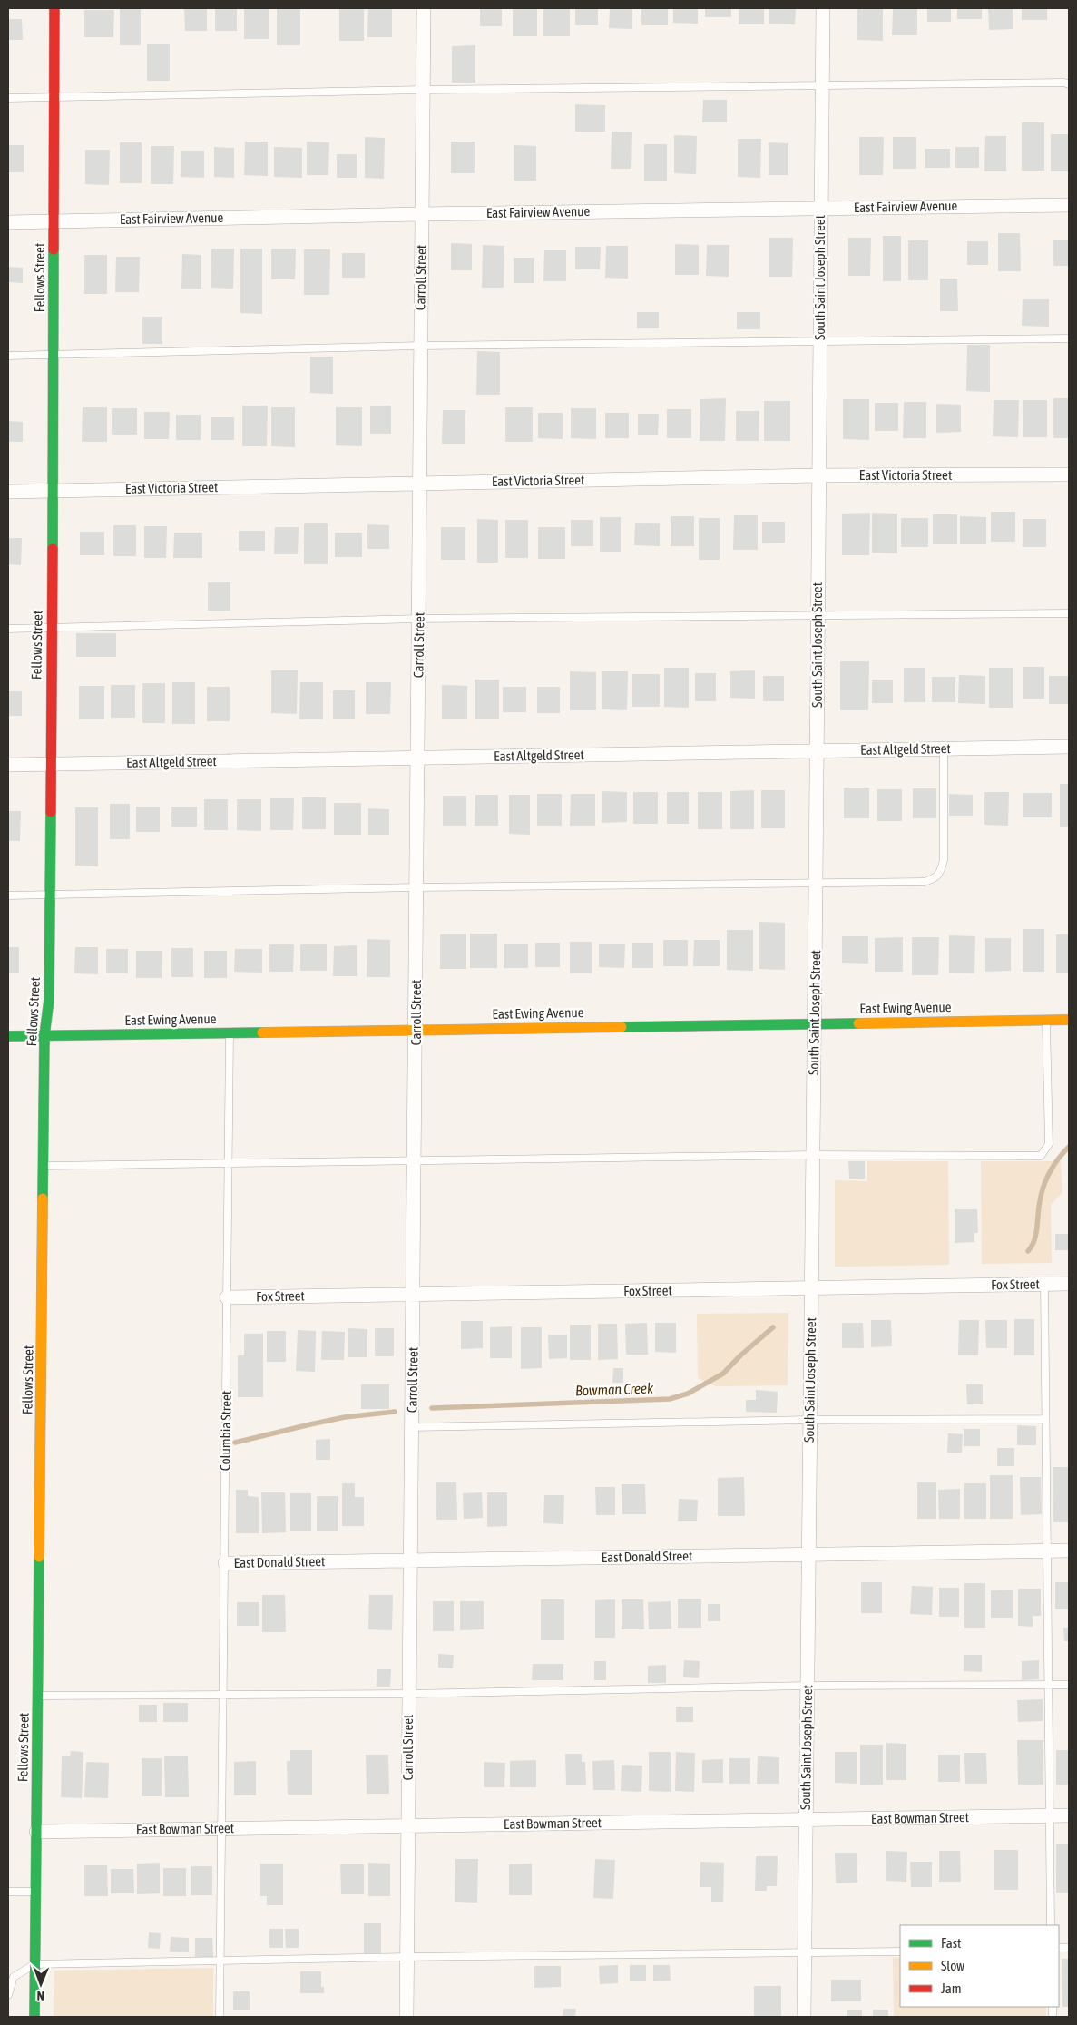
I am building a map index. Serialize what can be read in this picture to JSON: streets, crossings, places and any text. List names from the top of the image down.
{
  "streets": {
    "street": [
      "East Fairview Avenue",
      "Fellows Street",
      "Carroll Street",
      "South Saint Joseph Street",
      "East Victoria Street",
      "East Altgeld Street",
      "East Ewing Avenue",
      "Fox Street",
      "East Donald Street",
      "East Bowman Street"
    ],
    "lane": ["Columbia Street"]
  },
  "crossings": [
    ["East Fairview Avenue", "Fellows Street"],
    ["East Fairview Avenue", "Carroll Street"],
    ["East Fairview Avenue", "South Saint Joseph Street"],
    ["Fellows Street", "East Victoria Street"],
    ["Fellows Street", "East Altgeld Street"],
    ["Fellows Street", "East Ewing Avenue"],
    ["Fellows Street", "East Bowman Street"],
    ["Carroll Street", "East Victoria Street"],
    ["Carroll Street", "East Altgeld Street"],
    ["Carroll Street", "East Ewing Avenue"],
    ["Carroll Street", "Fox Street"],
    ["Carroll Street", "East Donald Street"],
    ["Carroll Street", "East Bowman Street"],
    ["South Saint Joseph Street", "East Victoria Street"],
    ["South Saint Joseph Street", "East Altgeld Street"],
    ["South Saint Joseph Street", "East Ewing Avenue"],
    ["South Saint Joseph Street", "Fox Street"],
    ["South Saint Joseph Street", "East Donald Street"],
    ["South Saint Joseph Street", "East Bowman Street"],
    ["East Ewing Avenue", "Columbia Street"],
    ["Fox Street", "Columbia Street"],
    ["Columbia Street", "East Donald Street"],
    ["Columbia Street", "East Bowman Street"]
  ],
  "water": ["Bowman Creek"],
  "legend": ["Fast", "Slow", "Jam"],
  "north": "bottom"
}
